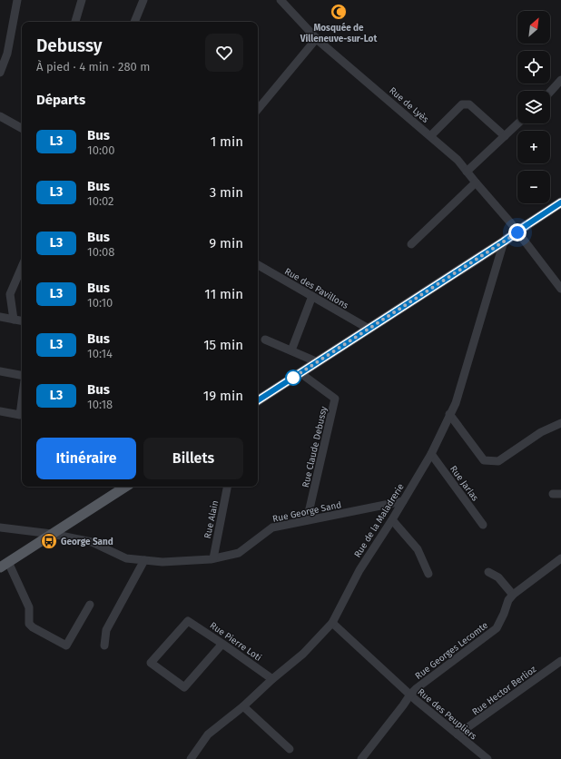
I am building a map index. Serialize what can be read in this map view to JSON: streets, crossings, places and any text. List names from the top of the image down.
{
  "streets": {
    "street": [
      "Rue de Lyès",
      "Rue des Pavillons",
      "Rue Claude Debussy",
      "Rue Jarlas",
      "Rue George Sand",
      "Rue Alain",
      "Rue de la Maladrerie",
      "Rue Pierre Loti",
      "Rue Georges Lecomte",
      "Rue Hector Berlioz",
      "Rue des Peupliers"
    ]
  },
  "crossings": [
    ["Rue Claude Debussy", "Rue George Sand"],
    ["Rue Jarlas", "Rue de la Maladrerie"],
    ["Rue George Sand", "Rue Alain"],
    ["Rue George Sand", "Rue de la Maladrerie"],
    ["Rue de la Maladrerie", "Rue Pierre Loti"],
    ["Rue de la Maladrerie", "Rue des Peupliers"],
    ["Rue Georges Lecomte", "Rue des Peupliers"],
    ["Rue Hector Berlioz", "Rue des Peupliers"]
  ],
  "places": {
    "mosque": ["Mosquée de Villeneuve-sur-Lot"],
    "bus stop": ["George Sand"]
  },
  "lines": ["bus line L3"],
  "north": "top right",
  "page": {
    "map_buttons": ["+", "−"],
    "heading": [
      ["Debussy", "À pied · 4 min · 280 m"],
      "Départs"
    ],
    "list": [
      {
        "mark": "L3",
        "name": "Bus",
        "note": "10:00",
        "value": "1 min"
      },
      {
        "mark": "L3",
        "name": "Bus",
        "note": "10:02",
        "value": "3 min"
      },
      {
        "mark": "L3",
        "name": "Bus",
        "note": "10:08",
        "value": "9 min"
      },
      {
        "mark": "L3",
        "name": "Bus",
        "note": "10:10",
        "value": "11 min"
      },
      {
        "mark": "L3",
        "name": "Bus",
        "note": "10:14",
        "value": "15 min"
      },
      {
        "mark": "L3",
        "name": "Bus",
        "note": "10:18",
        "value": "19 min"
      }
    ],
    "buttons": ["Itinéraire", "Billets"]
  }
}
